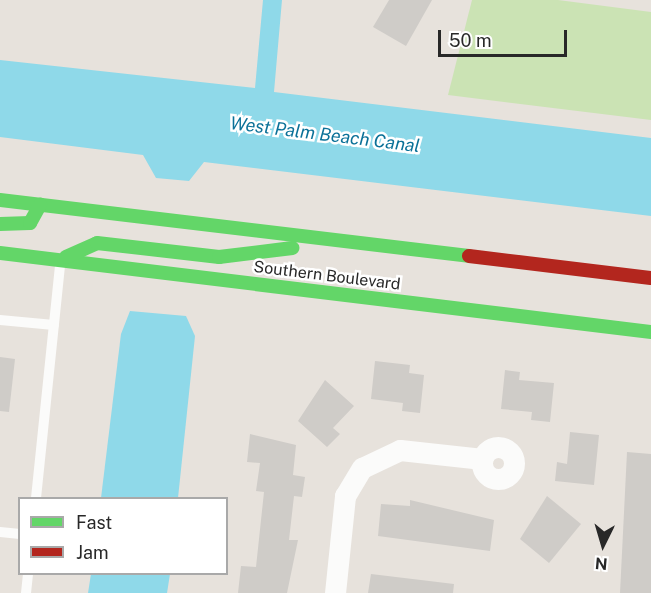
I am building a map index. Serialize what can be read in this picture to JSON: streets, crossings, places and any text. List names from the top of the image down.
{
  "streets": {
    "highway": ["Southern Boulevard"]
  },
  "water": ["West Palm Beach Canal"],
  "legend": ["Fast", "Jam"],
  "scale_bar": "50 m",
  "north": "bottom"
}
